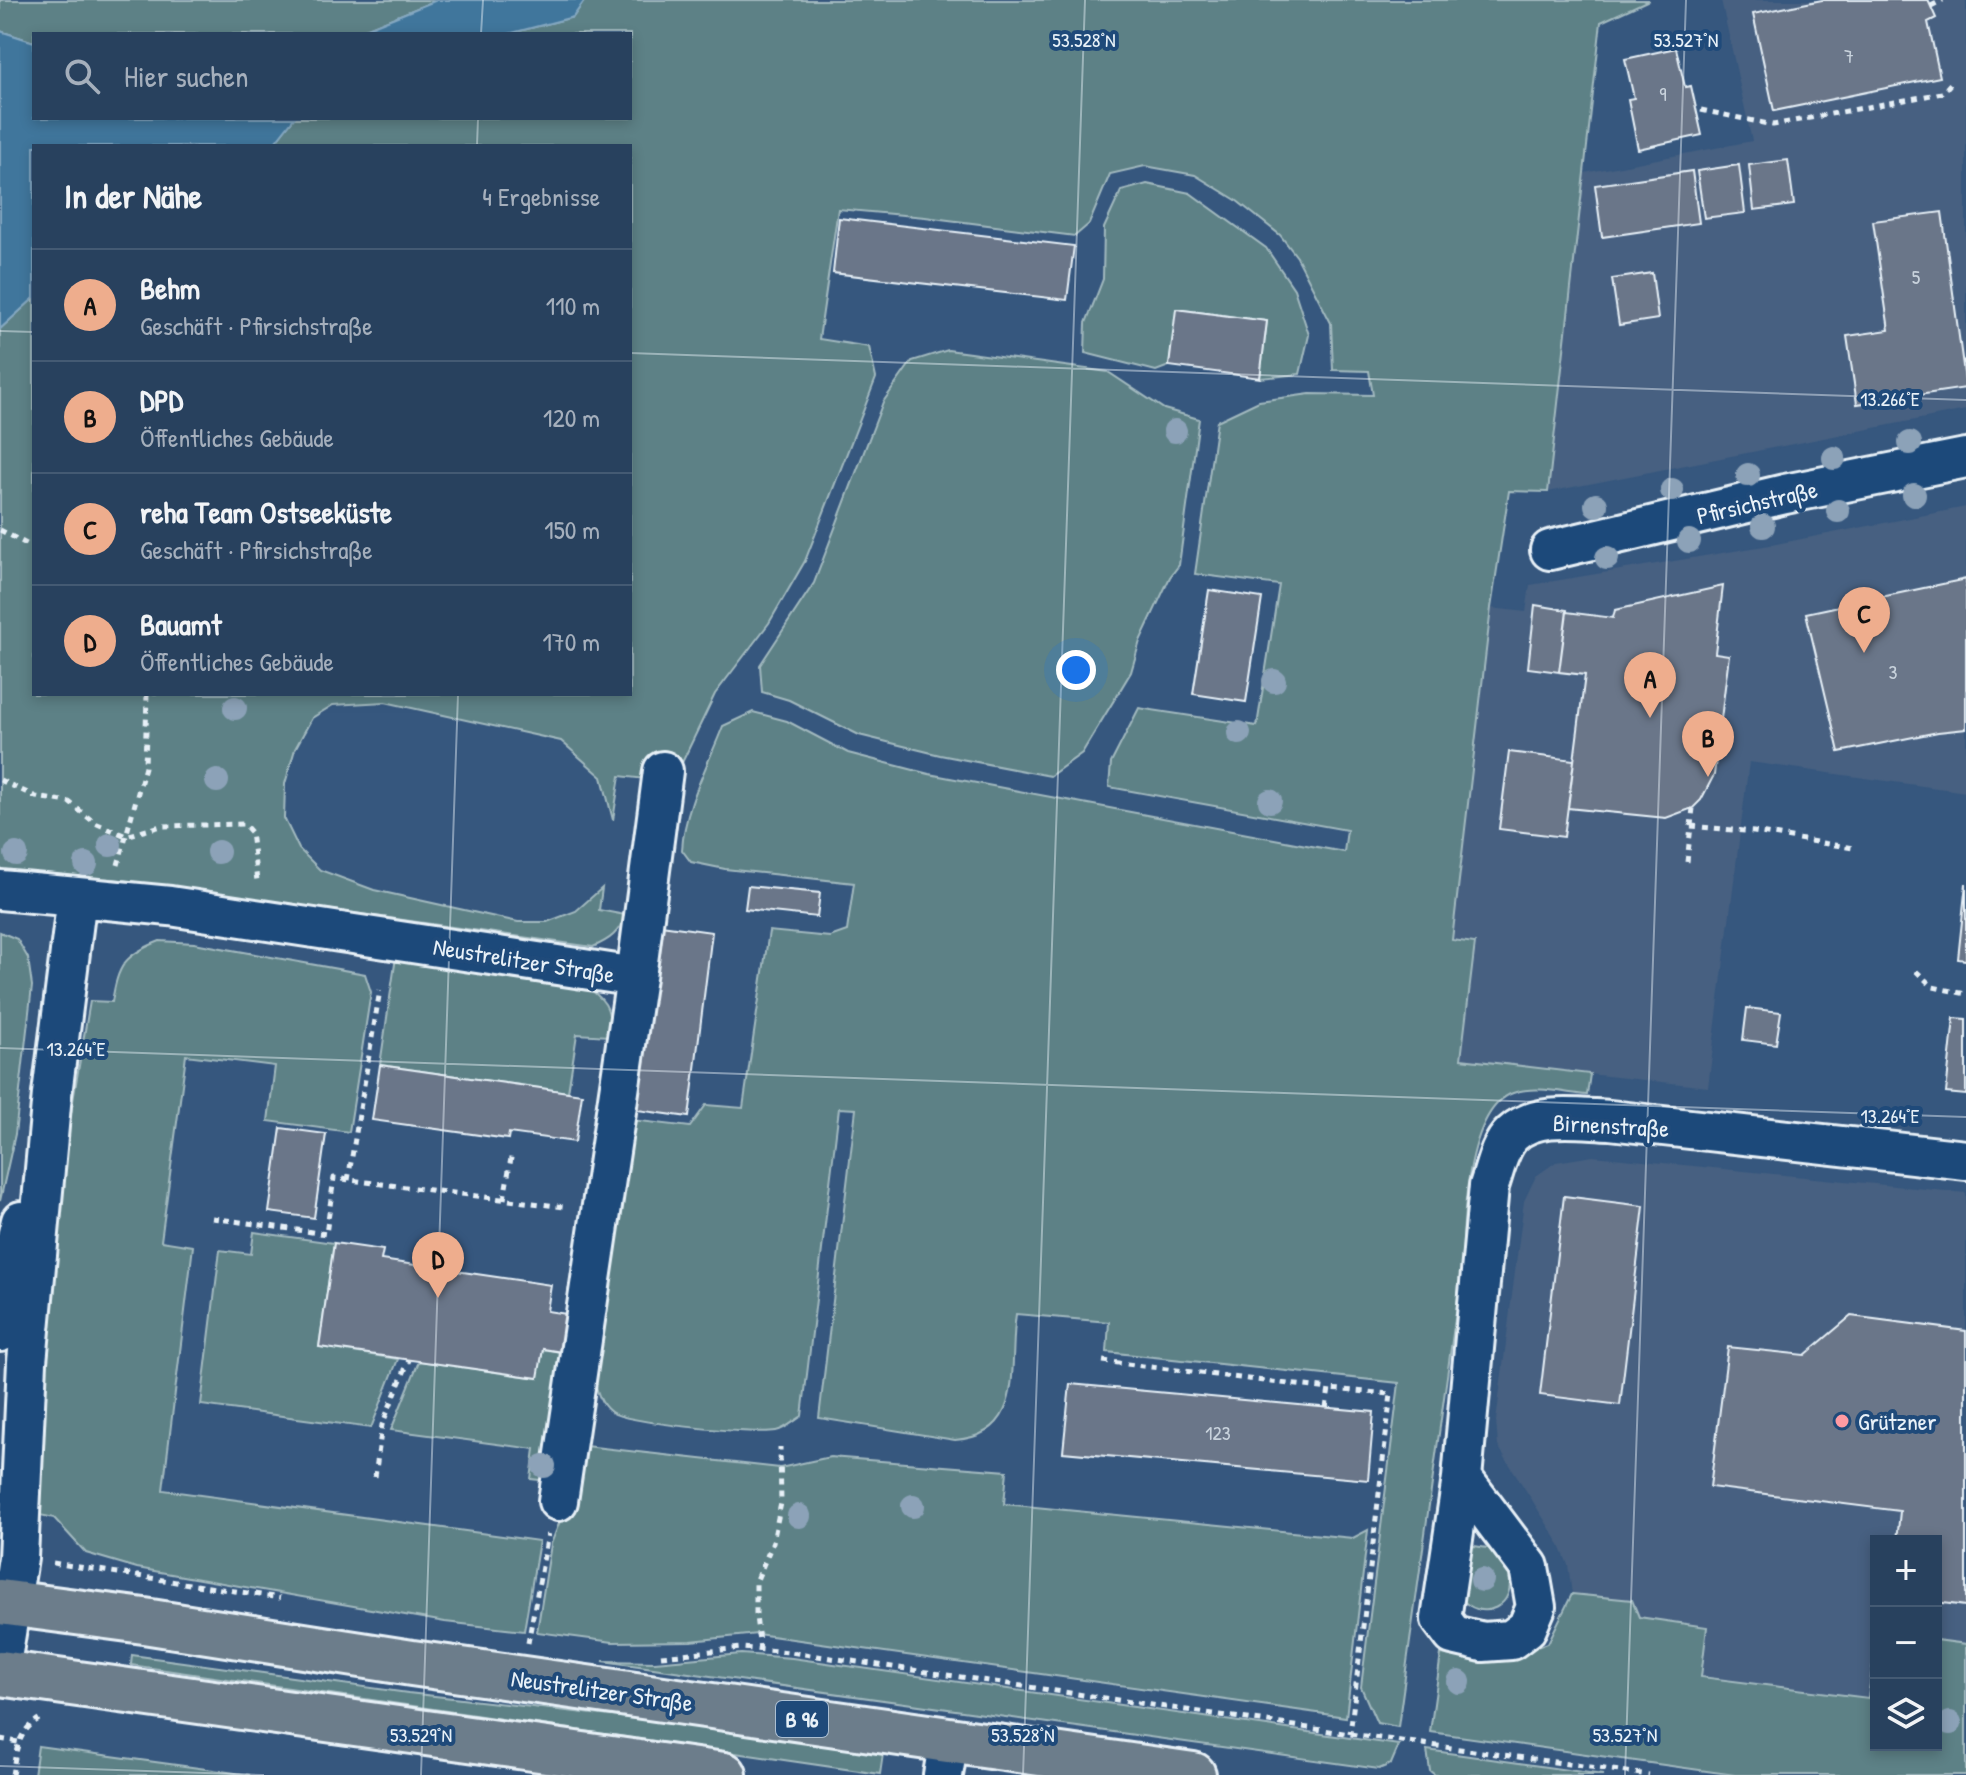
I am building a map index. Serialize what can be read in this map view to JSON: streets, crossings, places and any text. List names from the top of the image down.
{
  "streets": {
    "main road": ["Neustrelitzer Straße", "B 96"],
    "street": ["Pfirsichstraße", "Birnenstraße"]
  },
  "places": ["Grützner"],
  "house_numbers": [
    "7",
    "9",
    "5",
    "3",
    "123"
  ],
  "page": {
    "search": "Hier suchen",
    "heading": ["In der Nähe", "4 Ergebnisse"],
    "list": [
      {
        "mark": "A",
        "name": "Behm",
        "note": "Geschäft · Pfirsichstraße",
        "value": "110 m"
      },
      {
        "mark": "B",
        "name": "DPD",
        "note": "Öffentliches Gebäude",
        "value": "120 m"
      },
      {
        "mark": "C",
        "name": "reha Team Ostseeküste",
        "note": "Geschäft · Pfirsichstraße",
        "value": "150 m"
      },
      {
        "mark": "D",
        "name": "Bauamt",
        "note": "Öffentliches Gebäude",
        "value": "170 m"
      }
    ],
    "pins": [
      "C",
      "A",
      "B",
      "D"
    ],
    "map_buttons": ["+", "−"]
  },
  "coordinates": [
    "53.528°N",
    "53.527°N",
    "13.266°E",
    "13.264°E",
    "53.529°N"
  ]
}
